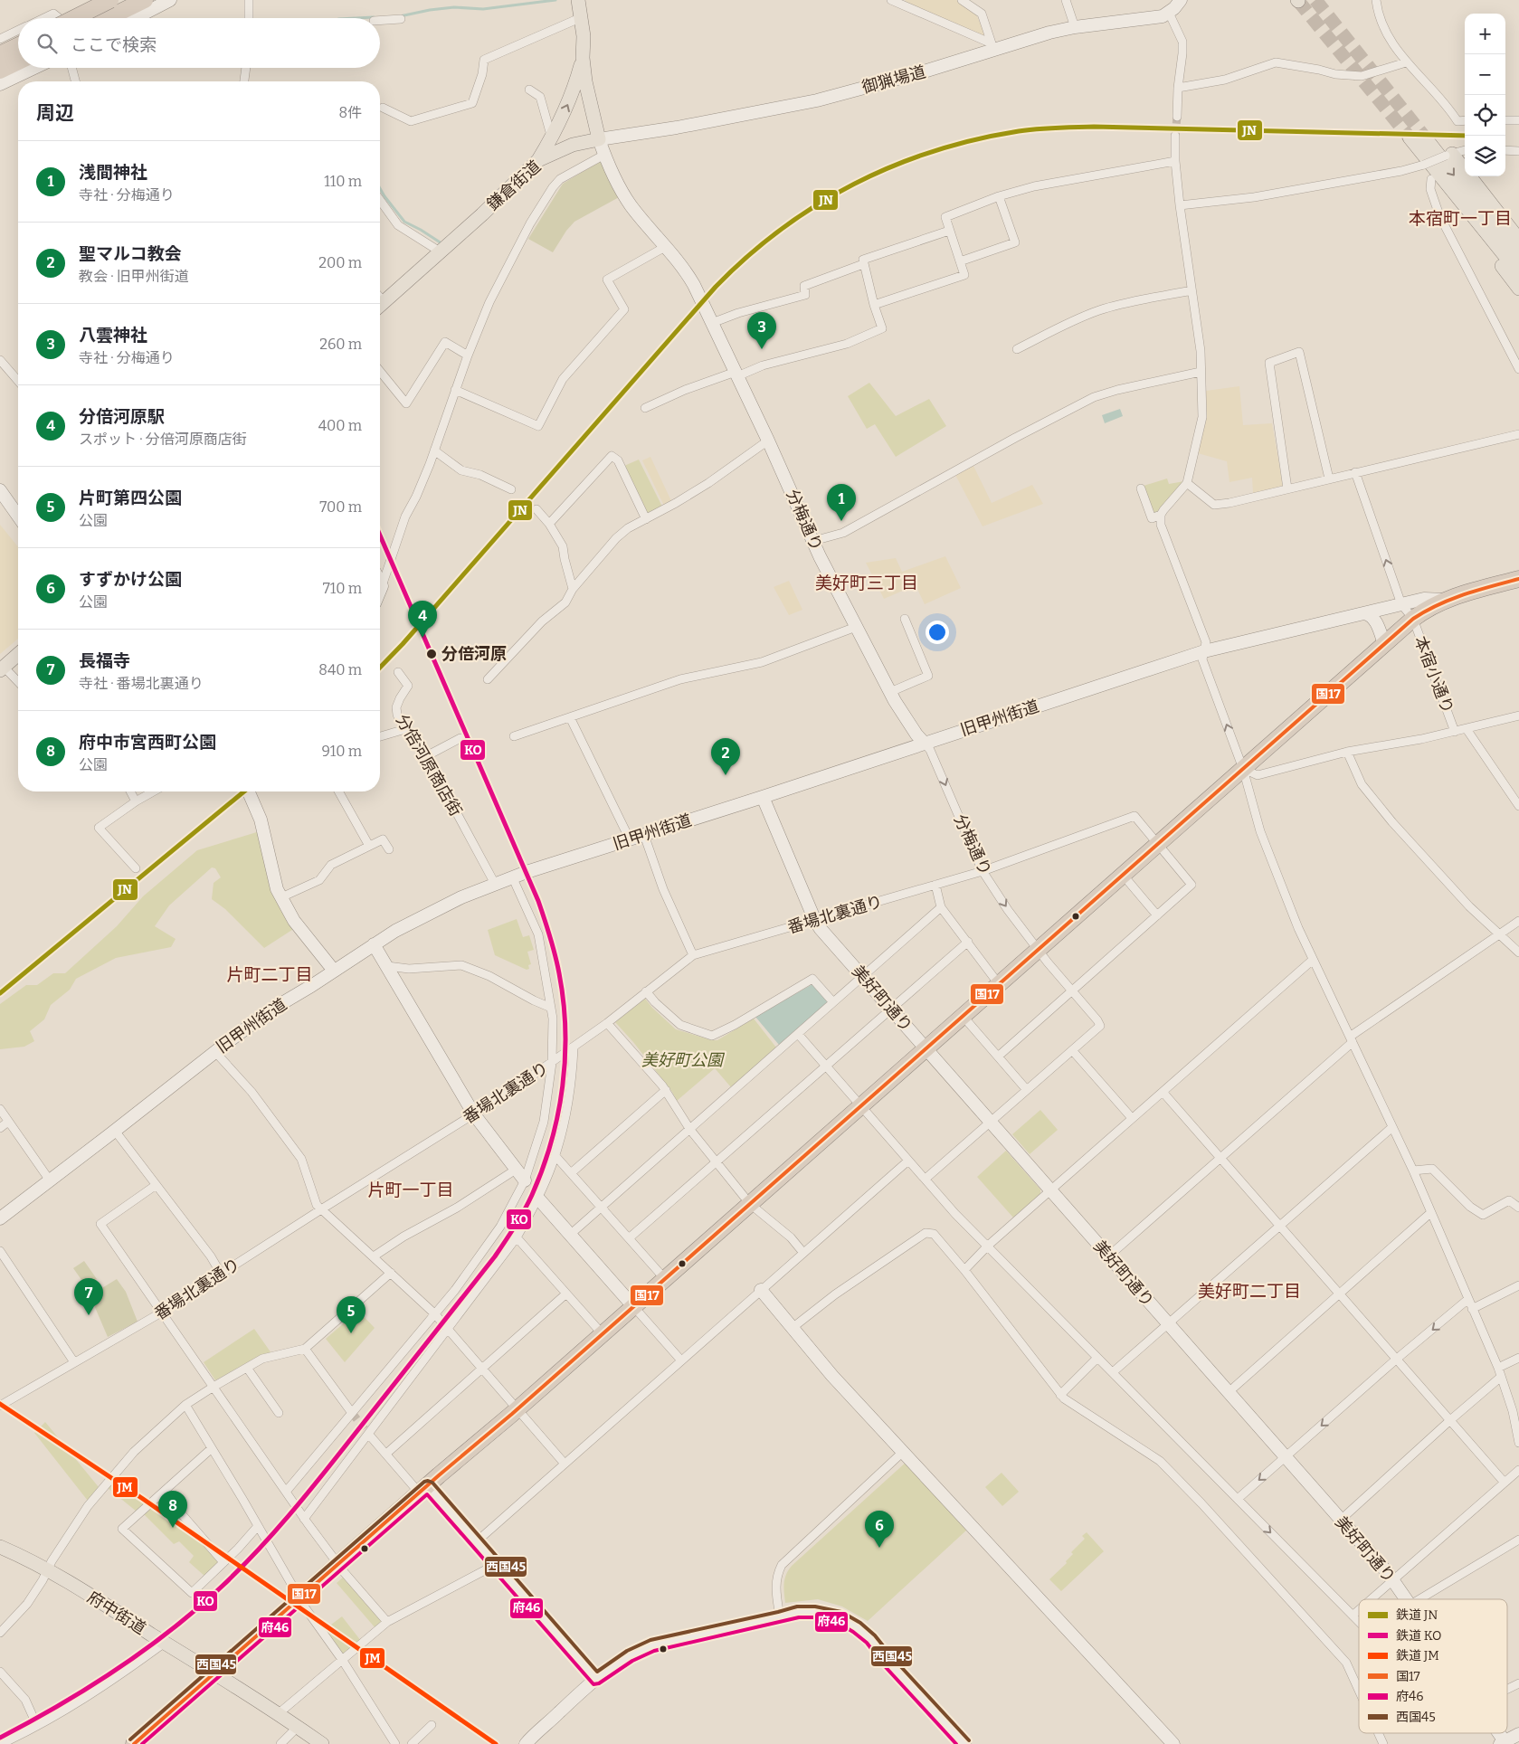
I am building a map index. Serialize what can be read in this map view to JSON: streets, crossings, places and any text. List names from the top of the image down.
{
  "streets": {
    "main road": ["鎌倉街道", "府中街道"],
    "street": [
      "御猟場道",
      "分梅通り",
      "本宿小通り",
      "旧甲州街道",
      "分倍河原商店街",
      "番場北裏通り",
      "美好町通り"
    ]
  },
  "crossings": [
    ["御猟場道", "鎌倉街道"],
    ["御猟場道", "分梅通り"],
    ["鎌倉街道", "分梅通り"],
    ["分梅通り", "旧甲州街道"],
    ["分梅通り", "番場北裏通り"],
    ["本宿小通り", "旧甲州街道"],
    ["旧甲州街道", "分倍河原商店街"],
    ["旧甲州街道", "美好町通り"],
    ["番場北裏通り", "美好町通り"]
  ],
  "one_way": ["本宿小通り"],
  "districts": [
    "本宿町一丁目",
    "美好町三丁目",
    "片町二丁目",
    "片町一丁目",
    "美好町二丁目"
  ],
  "parks": ["美好町公園"],
  "places": ["分倍河原"],
  "lines": [
    "rail line JN",
    "rail line KO",
    "transit line 国17",
    "rail line JM",
    "transit line 西国45",
    "transit line 府46"
  ],
  "legend": [
    "鉄道 JN",
    "鉄道 KO",
    "鉄道 JM",
    "国17",
    "府46",
    "西国45"
  ],
  "page": {
    "map_buttons": ["+", "−"],
    "search": "ここで検索",
    "heading": ["周辺", "8件"],
    "list": [
      {
        "mark": "1",
        "name": "浅間神社",
        "note": "寺社 · 分梅通り",
        "value": "110 m"
      },
      {
        "mark": "2",
        "name": "聖マルコ教会",
        "note": "教会 · 旧甲州街道",
        "value": "200 m"
      },
      {
        "mark": "3",
        "name": "八雲神社",
        "note": "寺社 · 分梅通り",
        "value": "260 m"
      },
      {
        "mark": "4",
        "name": "分倍河原駅",
        "note": "スポット · 分倍河原商店街",
        "value": "400 m"
      },
      {
        "mark": "5",
        "name": "片町第四公園",
        "note": "公園",
        "value": "700 m"
      },
      {
        "mark": "6",
        "name": "すずかけ公園",
        "note": "公園",
        "value": "710 m"
      },
      {
        "mark": "7",
        "name": "長福寺",
        "note": "寺社 · 番場北裏通り",
        "value": "840 m"
      },
      {
        "mark": "8",
        "name": "府中市宮西町公園",
        "note": "公園",
        "value": "910 m"
      }
    ],
    "pins": [
      "3",
      "1",
      "4",
      "2",
      "7",
      "5",
      "8",
      "6"
    ]
  }
}
